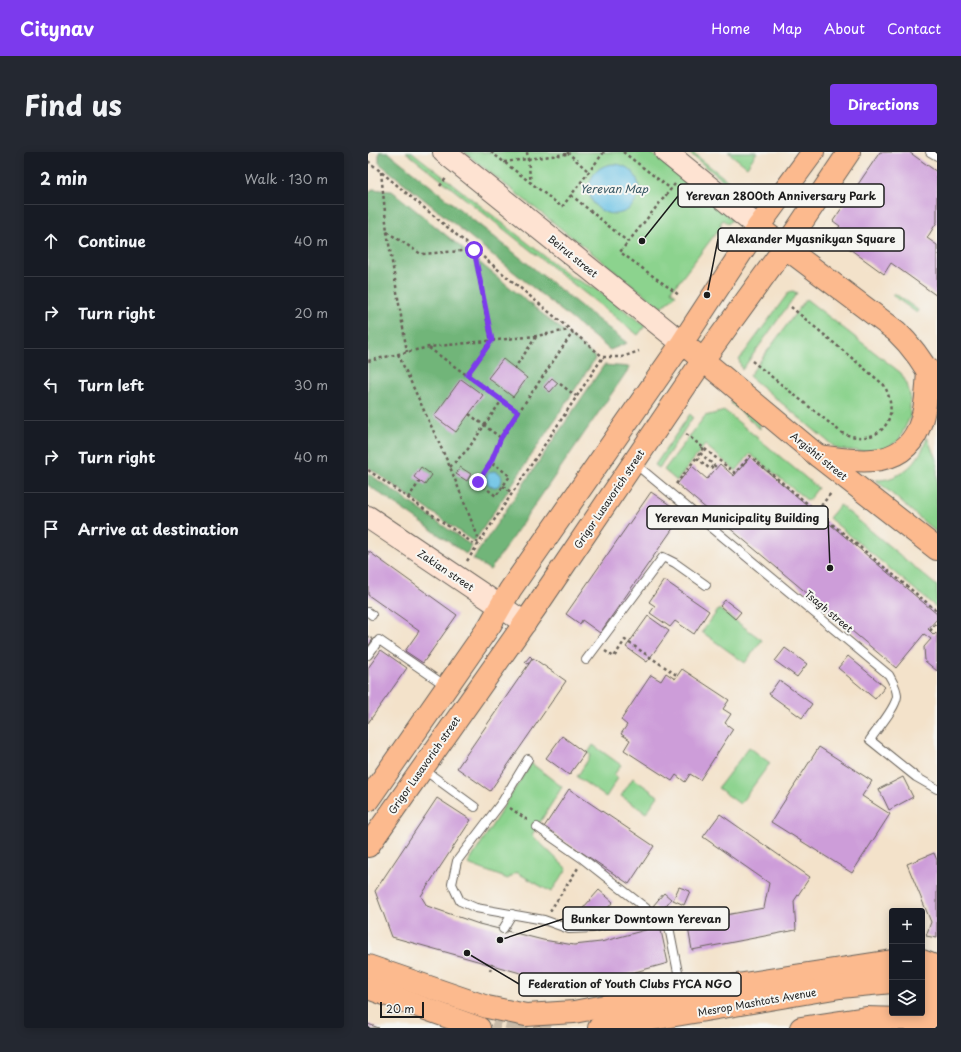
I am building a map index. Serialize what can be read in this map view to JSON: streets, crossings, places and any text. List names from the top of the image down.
{
  "streets": {
    "main road": [
      "Beirut street",
      "Argishti street",
      "Grigor Lusavorich street",
      "Zakian street",
      "Mesrop Mashtots Avenue"
    ],
    "lane": ["Tsagh street"]
  },
  "crossings": [
    ["Beirut street", "Argishti street"],
    ["Beirut street", "Grigor Lusavorich street"],
    ["Argishti street", "Grigor Lusavorich street"],
    ["Grigor Lusavorich street", "Zakian street"],
    ["Grigor Lusavorich street", "Tsagh street"]
  ],
  "water": ["Yerevan Map"],
  "places": [
    "Yerevan 2800th Anniversary Park",
    "Alexander Myasnikyan Square",
    "Yerevan Municipality Building",
    "Bunker Downtown Yerevan",
    "Federation of Youth Clubs FYCA NGO"
  ],
  "scale_bar": "20 m",
  "page": {
    "header": "Citynav",
    "nav": [
      "Home",
      "Map",
      "About",
      "Contact"
    ],
    "title": "Find us",
    "buttons": "Directions",
    "heading": ["2 min", "Walk · 130 m"],
    "list": [
      ["Continue", "40 m"],
      ["Turn right", "20 m"],
      ["Turn left", "30 m"],
      ["Turn right", "40 m"],
      "Arrive at destination"
    ],
    "map_buttons": ["+", "−"],
    "scale": "20 m"
  }
}
